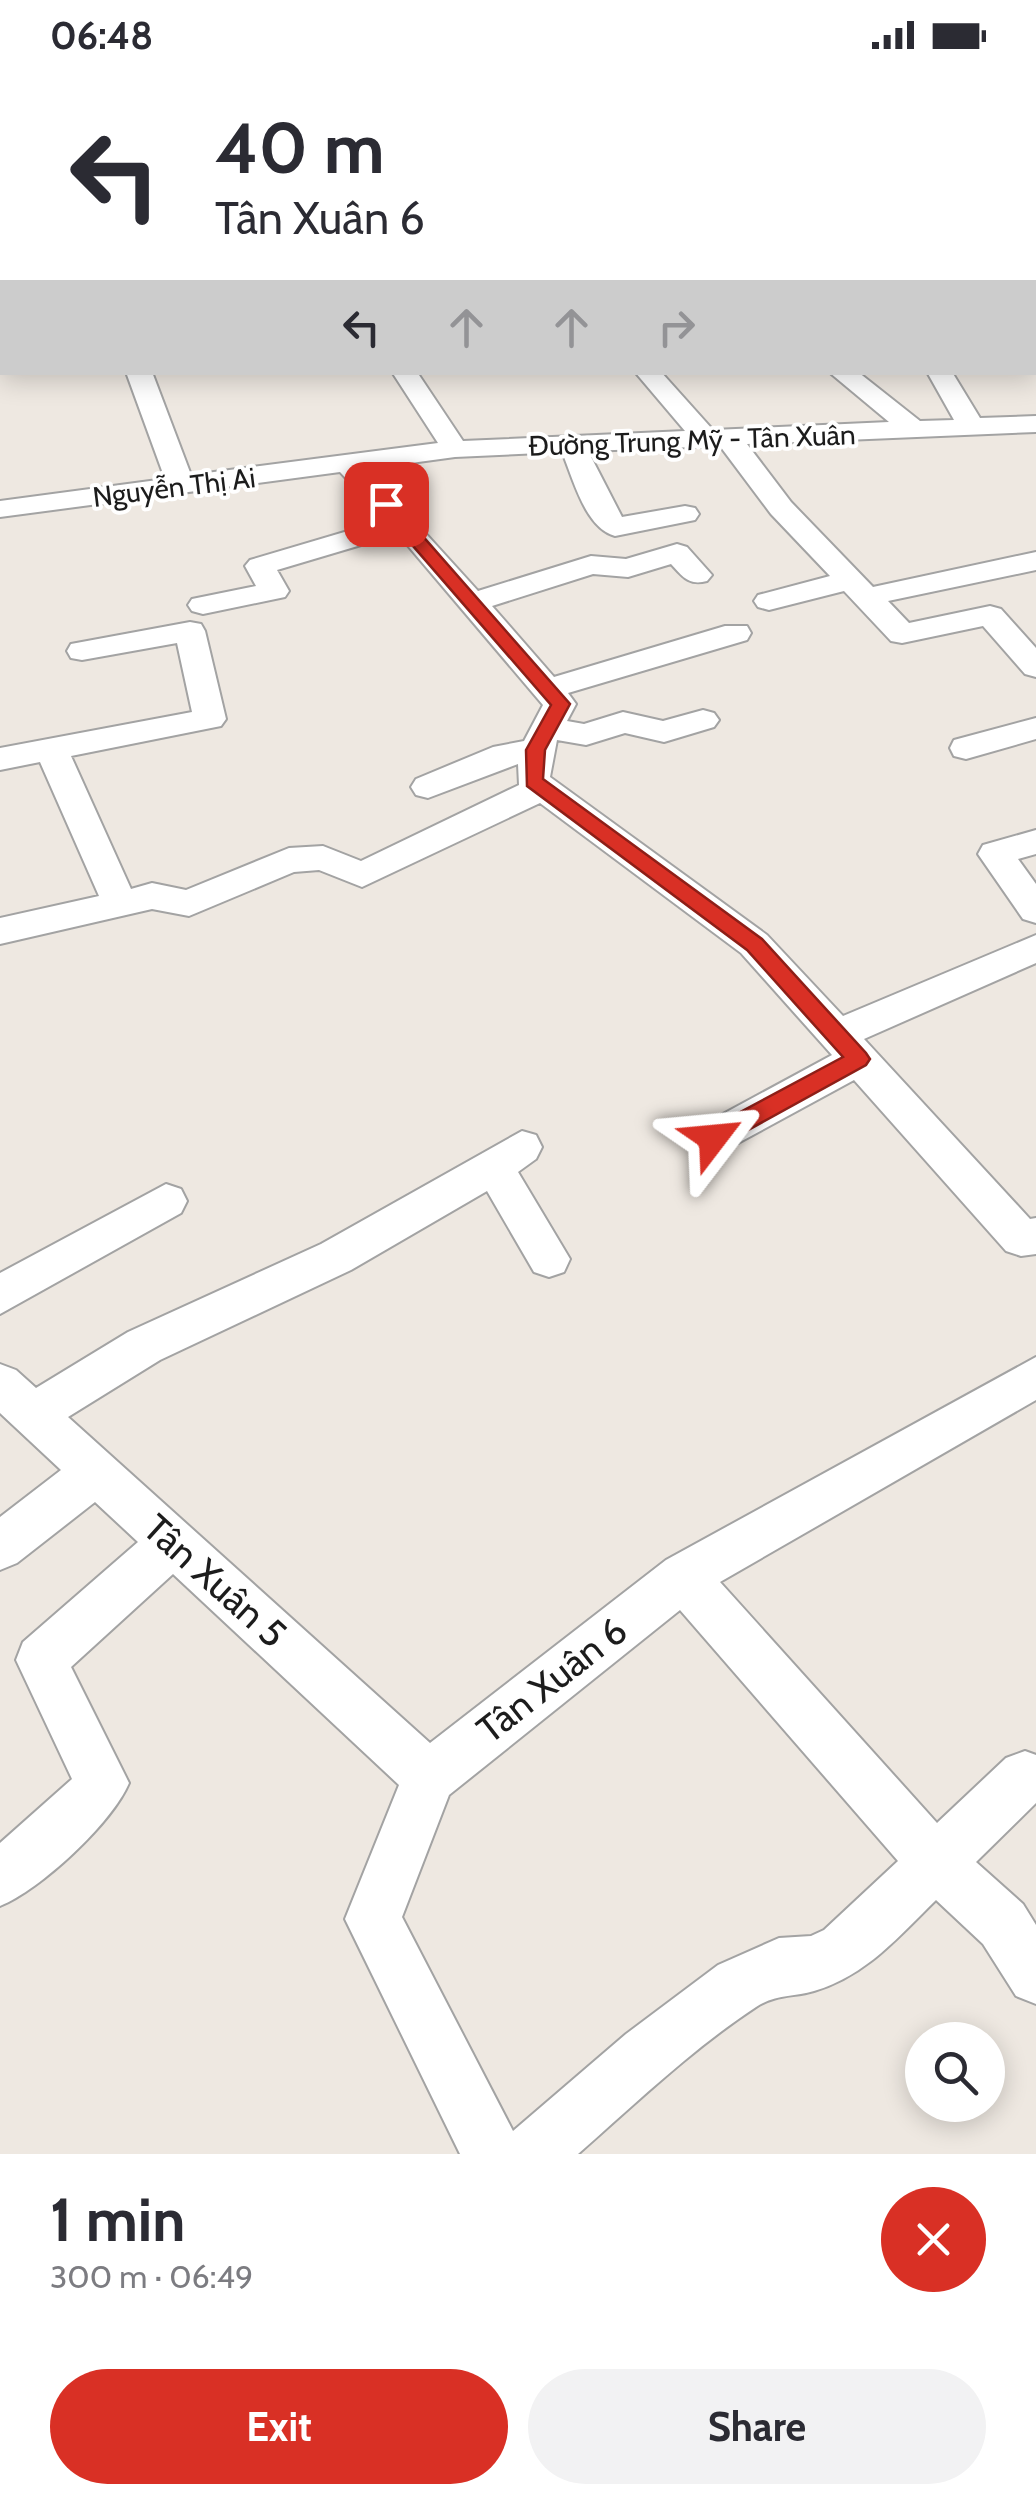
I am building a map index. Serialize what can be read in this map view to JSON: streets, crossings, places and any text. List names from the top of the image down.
{
  "streets": {
    "street": [
      "Đường Trung Mỹ - Tân Xuân",
      "Nguyễn Thị Ai",
      "Tân Xuân 5",
      "Tân Xuân 6"
    ]
  },
  "crossings": [
    ["Đường Trung Mỹ - Tân Xuân", "Nguyễn Thị Ai"],
    ["Tân Xuân 5", "Tân Xuân 6"]
  ],
  "page": {
    "status": "06:48",
    "turn": ["40 m", "Tân Xuân 6"],
    "heading": ["1 min", "300 m · 06:49"],
    "buttons": ["Exit", "Share"]
  }
}
